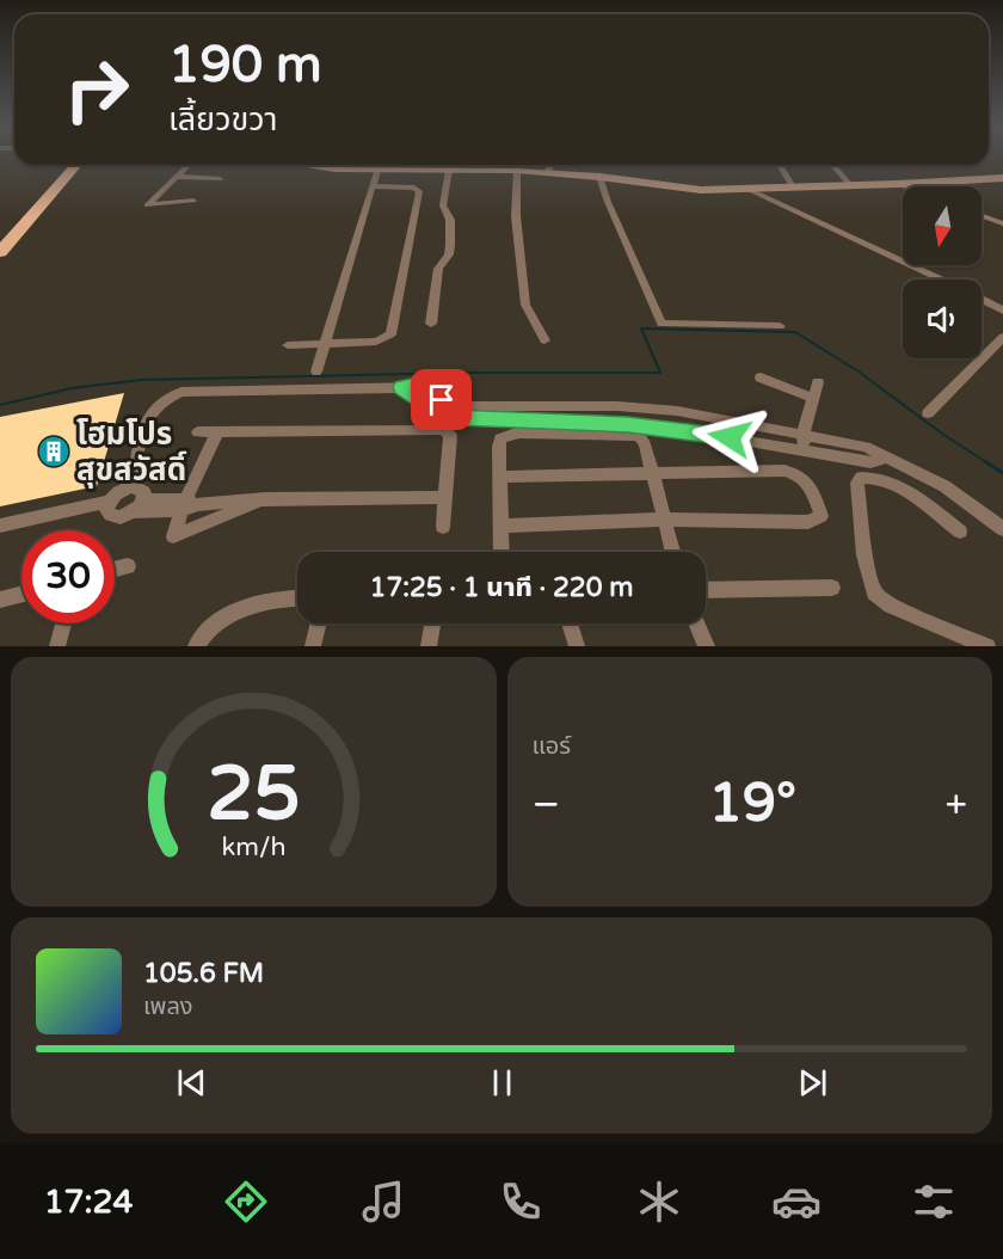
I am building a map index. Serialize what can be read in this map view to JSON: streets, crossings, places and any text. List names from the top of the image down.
{
  "places": {
    "building": ["โฮมโปร สุขสวัสดิ์"]
  },
  "north": "bottom",
  "page": {
    "turn": ["190 m", "เลี้ยวขวา"],
    "limit": "30",
    "trip": "17:25 · 1 นาที · 220 m",
    "tile": "แอร์",
    "heat": ["−", "19°", "+"],
    "song": ["105.6 FM", "เพลง"],
    "tabs": "17:24",
    "gauge": ["25", "km/h"]
  }
}
